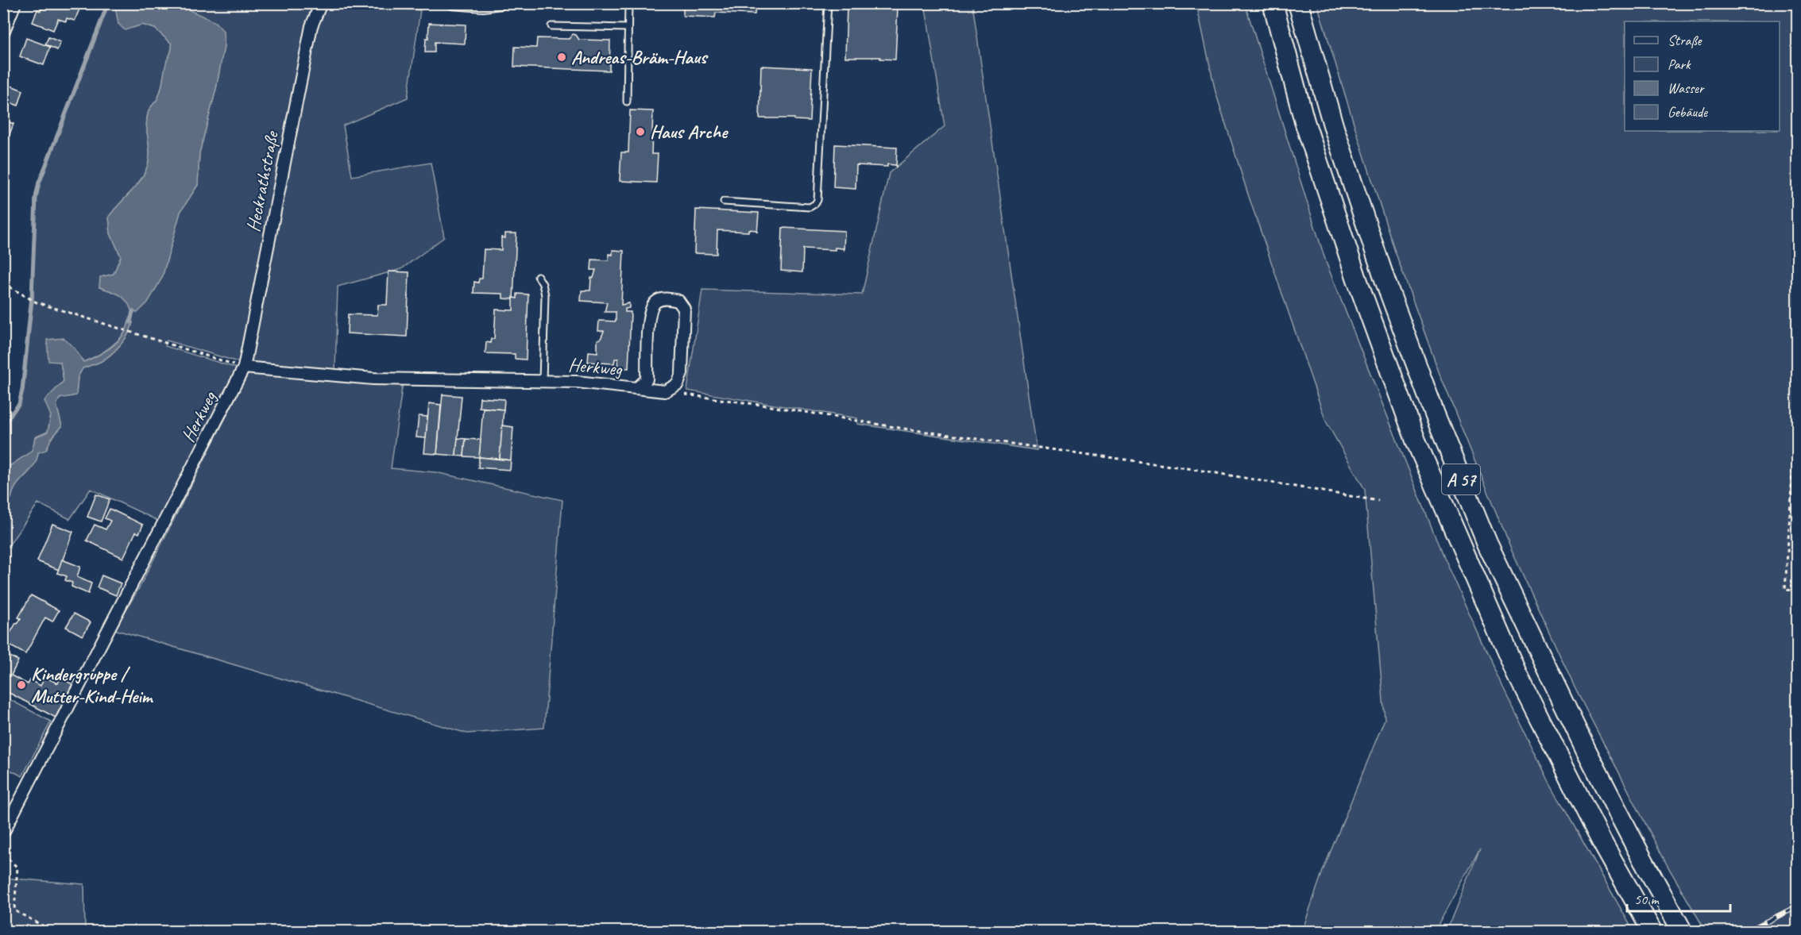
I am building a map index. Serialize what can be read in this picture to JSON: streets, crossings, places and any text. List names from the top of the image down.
{
  "streets": {
    "highway": ["A 57"],
    "street": ["Heckrathstraße", "Herkweg"]
  },
  "crossings": [
    ["Heckrathstraße", "Herkweg"]
  ],
  "places": ["Andreas-Bräm-Haus", "Haus Arche", "Kindergruppe / Mutter-Kind-Heim"],
  "legend": [
    "Straße",
    "Park",
    "Wasser",
    "Gebäude"
  ],
  "scale_bar": "50 m"
}
